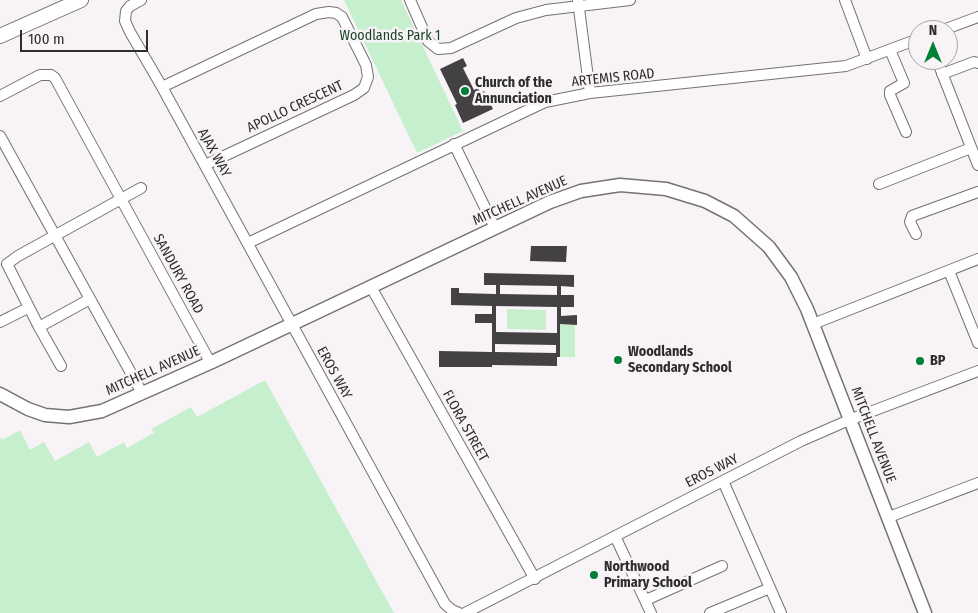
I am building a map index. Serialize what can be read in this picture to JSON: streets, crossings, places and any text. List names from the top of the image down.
{
  "streets": {
    "street": [
      "ARTEMIS ROAD",
      "APOLLO CRESCENT",
      "AJAX WAY",
      "MITCHELL AVENUE",
      "SANDURY ROAD",
      "EROS WAY",
      "FLORA STREET"
    ]
  },
  "crossings": [
    ["ARTEMIS ROAD", "AJAX WAY"],
    ["APOLLO CRESCENT", "AJAX WAY"],
    ["AJAX WAY", "MITCHELL AVENUE"],
    ["AJAX WAY", "EROS WAY"],
    ["MITCHELL AVENUE", "SANDURY ROAD"],
    ["MITCHELL AVENUE", "EROS WAY"],
    ["MITCHELL AVENUE", "FLORA STREET"],
    ["EROS WAY", "FLORA STREET"]
  ],
  "parks": ["Woodlands Park 1"],
  "places": [
    "Church of the Annunciation",
    "Woodlands Secondary School",
    "BP",
    "Northwood Primary School"
  ],
  "scale_bar": "100 m",
  "north": "top"
}
